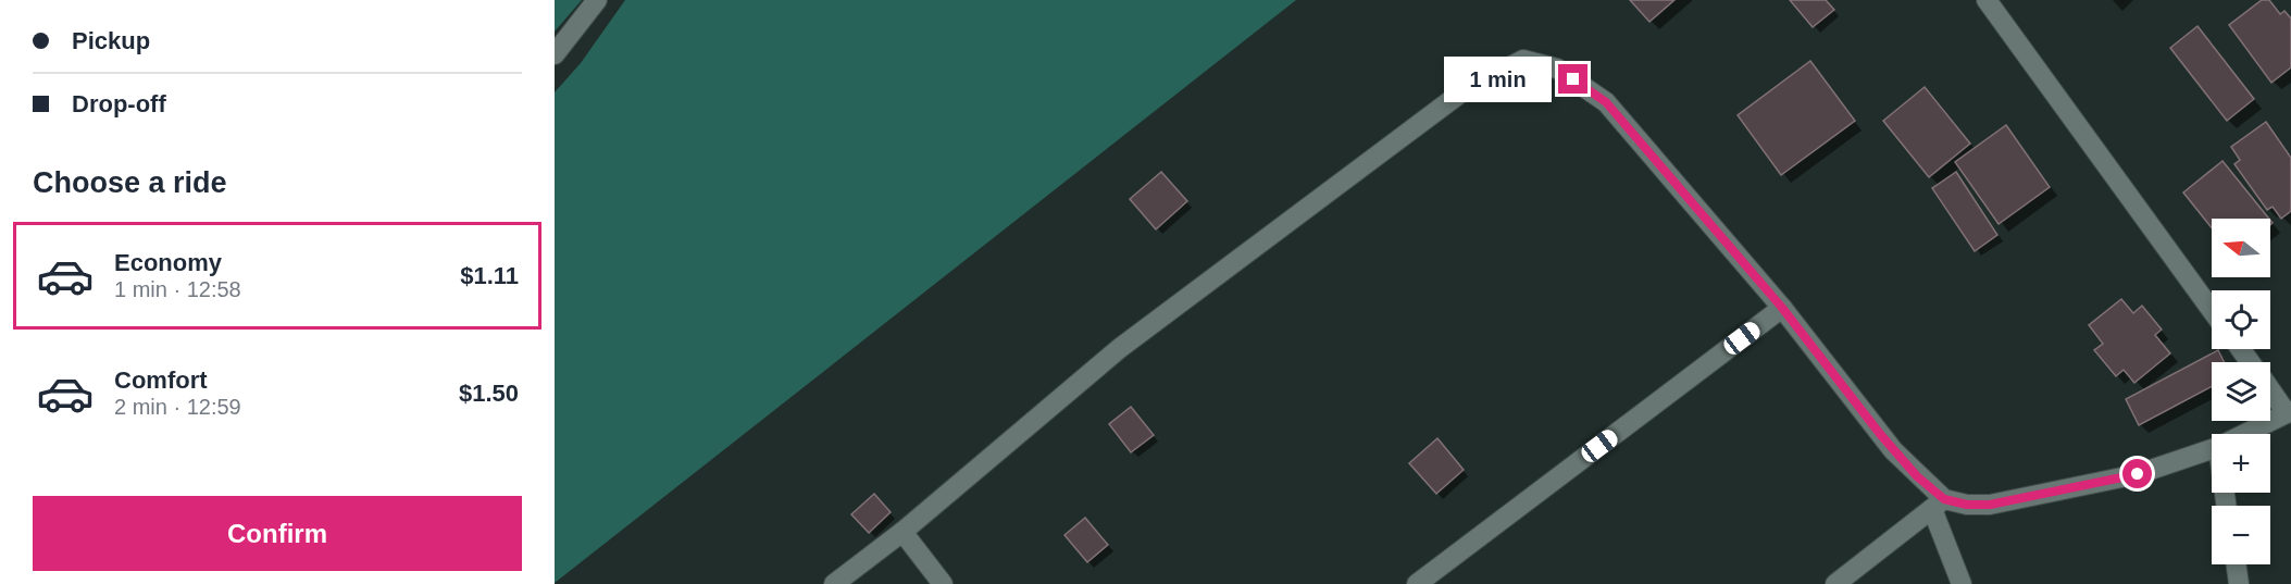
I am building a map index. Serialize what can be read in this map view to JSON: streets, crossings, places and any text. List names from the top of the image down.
{
  "north": "left",
  "page": {
    "banner": ["Pickup", "Drop-off"],
    "bubble": "1 min",
    "heading": "Choose a ride",
    "map_buttons": ["+", "−"],
    "list": [
      {
        "name": "Economy",
        "note": "1 min · 12:58",
        "value": "$1.11"
      },
      {
        "name": "Comfort",
        "note": "2 min · 12:59",
        "value": "$1.50"
      }
    ],
    "buttons": "Confirm"
  }
}
